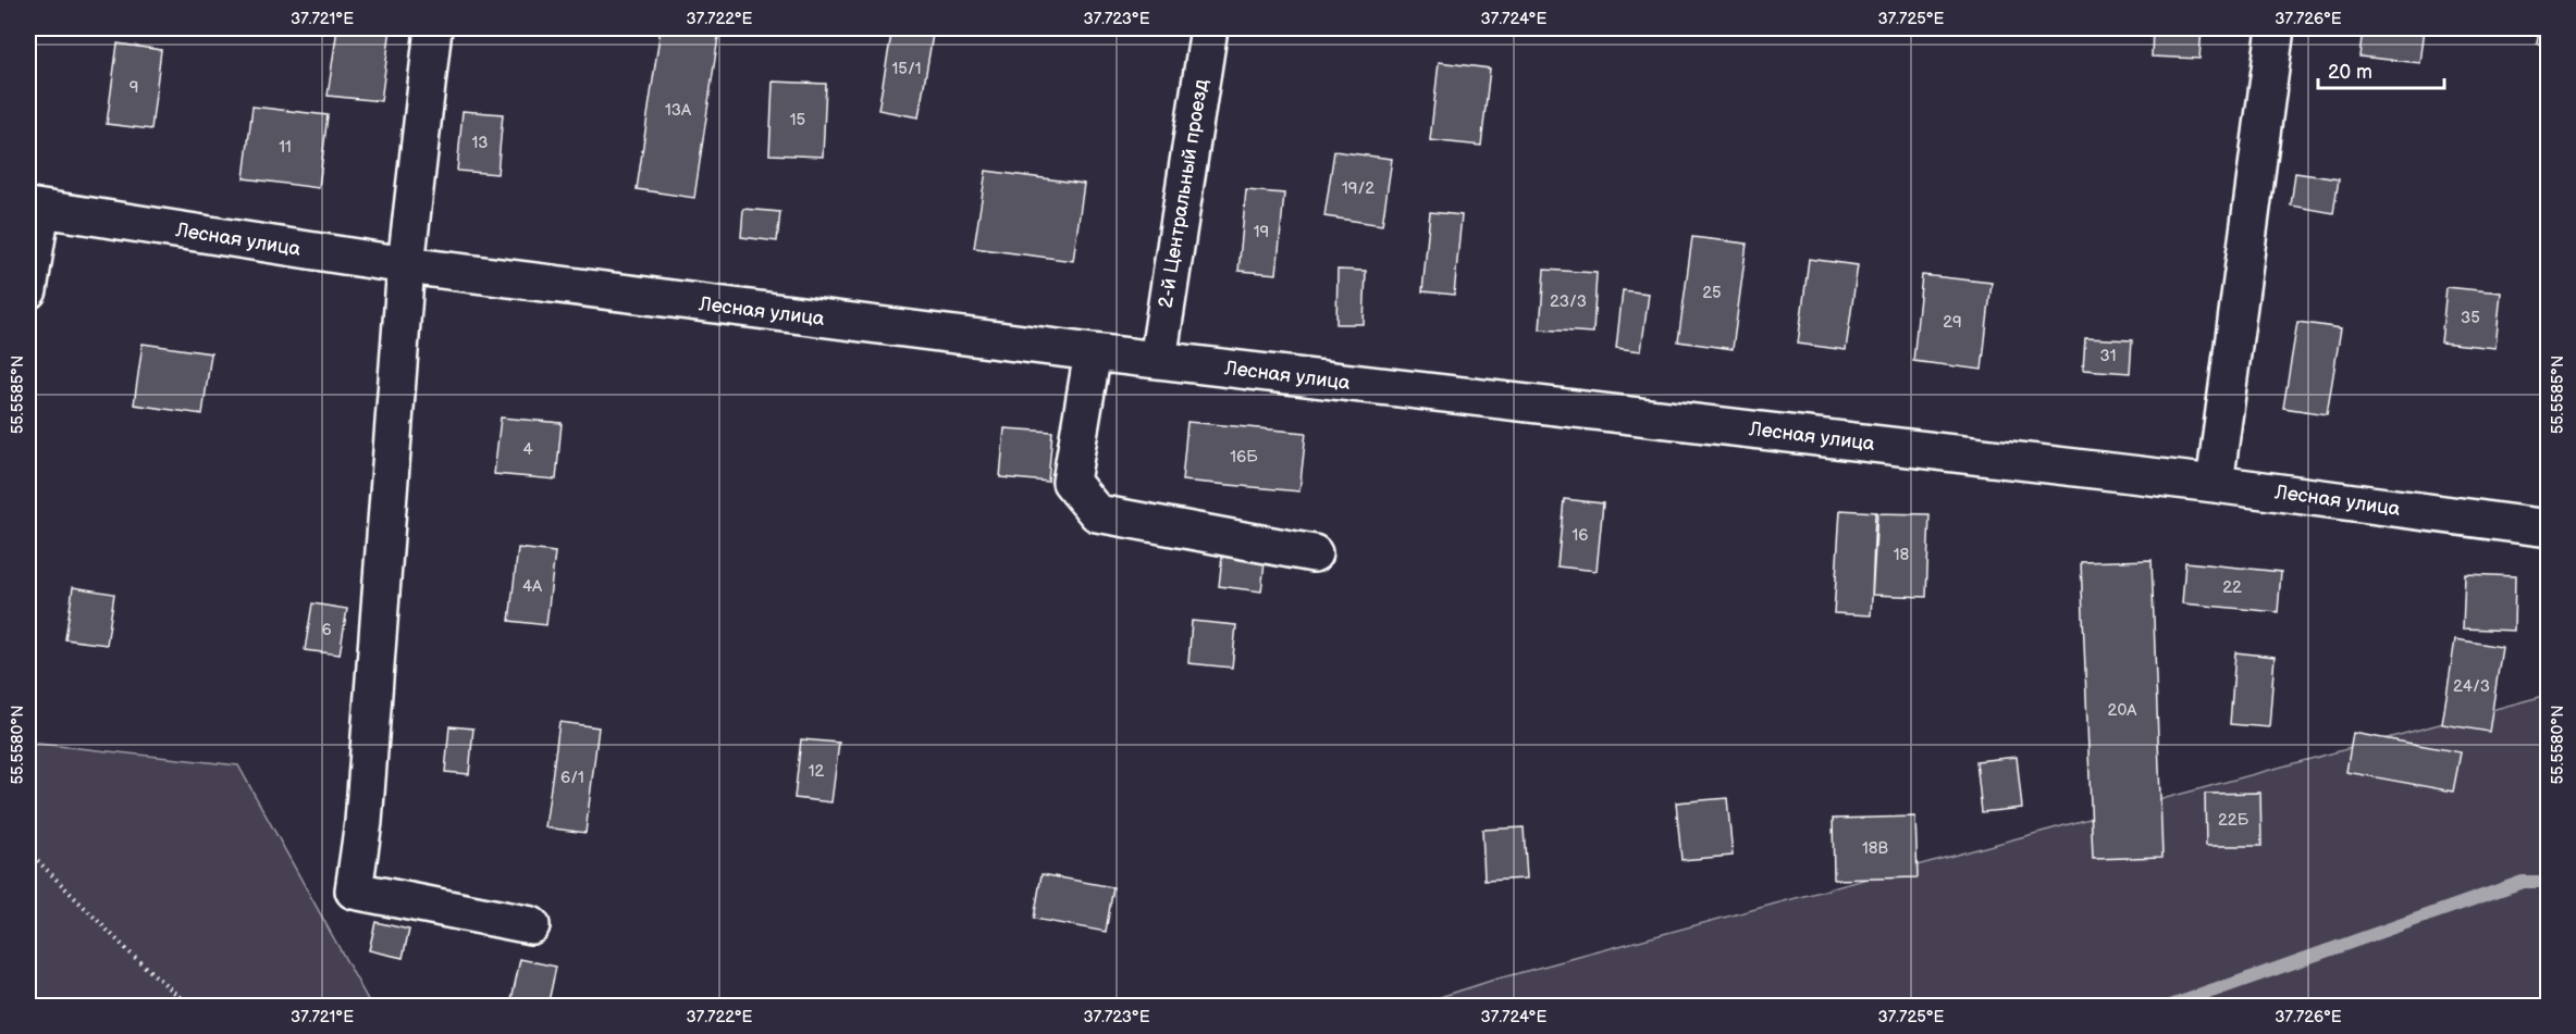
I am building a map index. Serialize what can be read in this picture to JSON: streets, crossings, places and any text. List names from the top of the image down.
{
  "streets": {
    "street": ["2-й Центральный проезд", "Лесная улица"]
  },
  "crossings": [
    ["2-й Центральный проезд", "Лесная улица"]
  ],
  "house_numbers": [
    "15/1",
    "9",
    "13А",
    "15",
    "13",
    "11",
    "19/2",
    "19",
    "25",
    "23/3",
    "35",
    "29",
    "31",
    "4",
    "16Б",
    "16",
    "18",
    "4А",
    "22",
    "6",
    "24/3",
    "20А",
    "12",
    "6/1",
    "22Б",
    "18В"
  ],
  "scale_bar": "20 m",
  "coordinates": [
    "37.721°E",
    "37.722°E",
    "37.723°E",
    "37.724°E",
    "37.725°E",
    "37.726°E",
    "55.5585°N",
    "55.5580°N"
  ]
}
